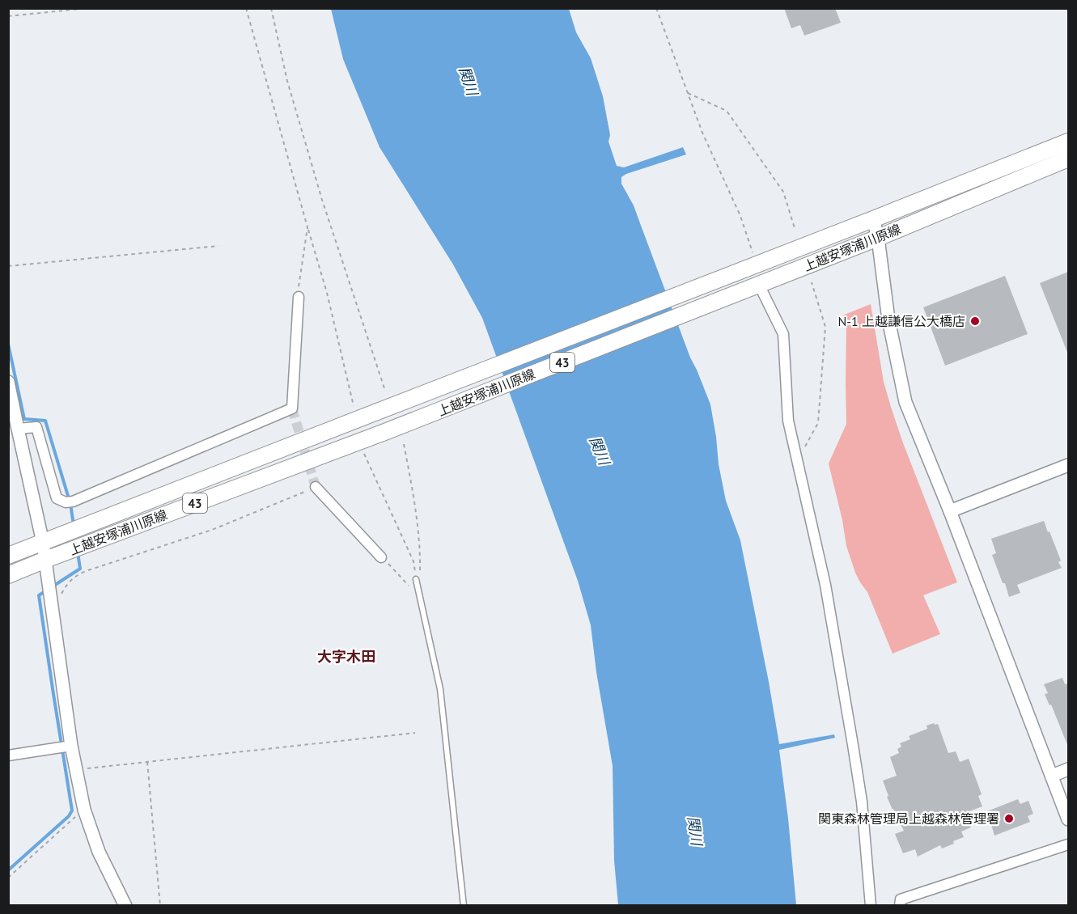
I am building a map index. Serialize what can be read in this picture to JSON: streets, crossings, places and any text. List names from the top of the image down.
{
  "streets": {
    "main road": ["上越安塚浦川原線", "43"]
  },
  "districts": ["大字木田"],
  "water": ["関川"],
  "places": ["N-1 上越謙信公大橋店", "関東森林管理局上越森林管理署"]
}
